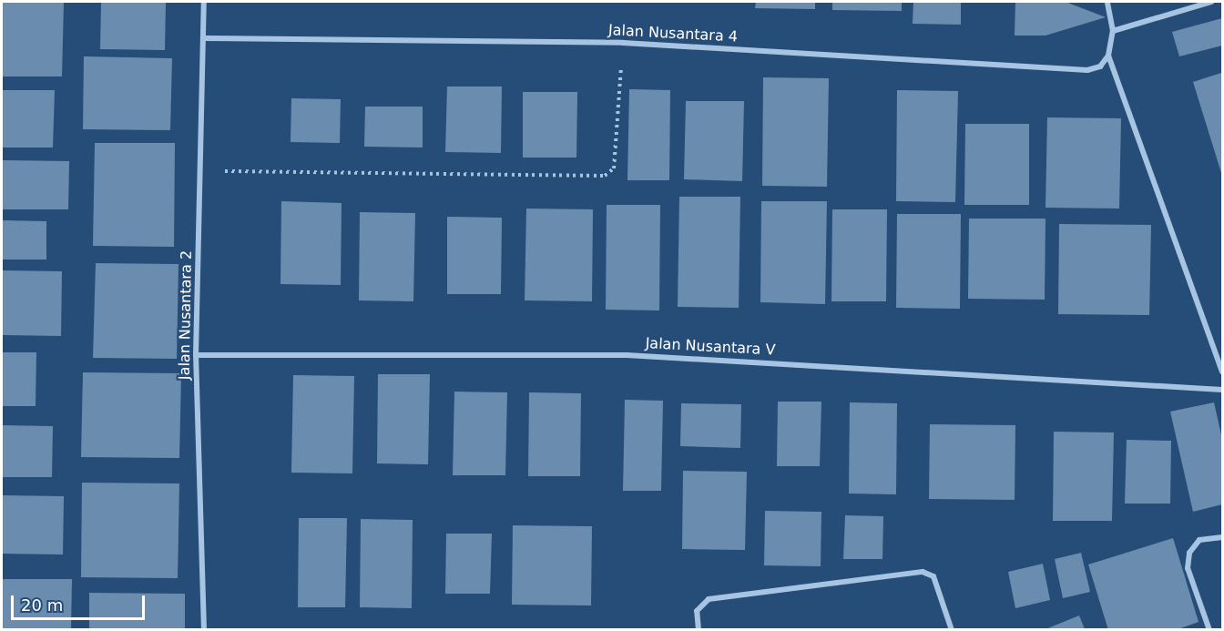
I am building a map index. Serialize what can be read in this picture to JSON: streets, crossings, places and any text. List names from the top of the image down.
{
  "streets": {
    "street": ["Jalan Nusantara 4", "Jalan Nusantara 2", "Jalan Nusantara V"]
  },
  "crossings": [
    ["Jalan Nusantara 4", "Jalan Nusantara 2"],
    ["Jalan Nusantara 2", "Jalan Nusantara V"]
  ],
  "scale_bar": "20 m"
}
